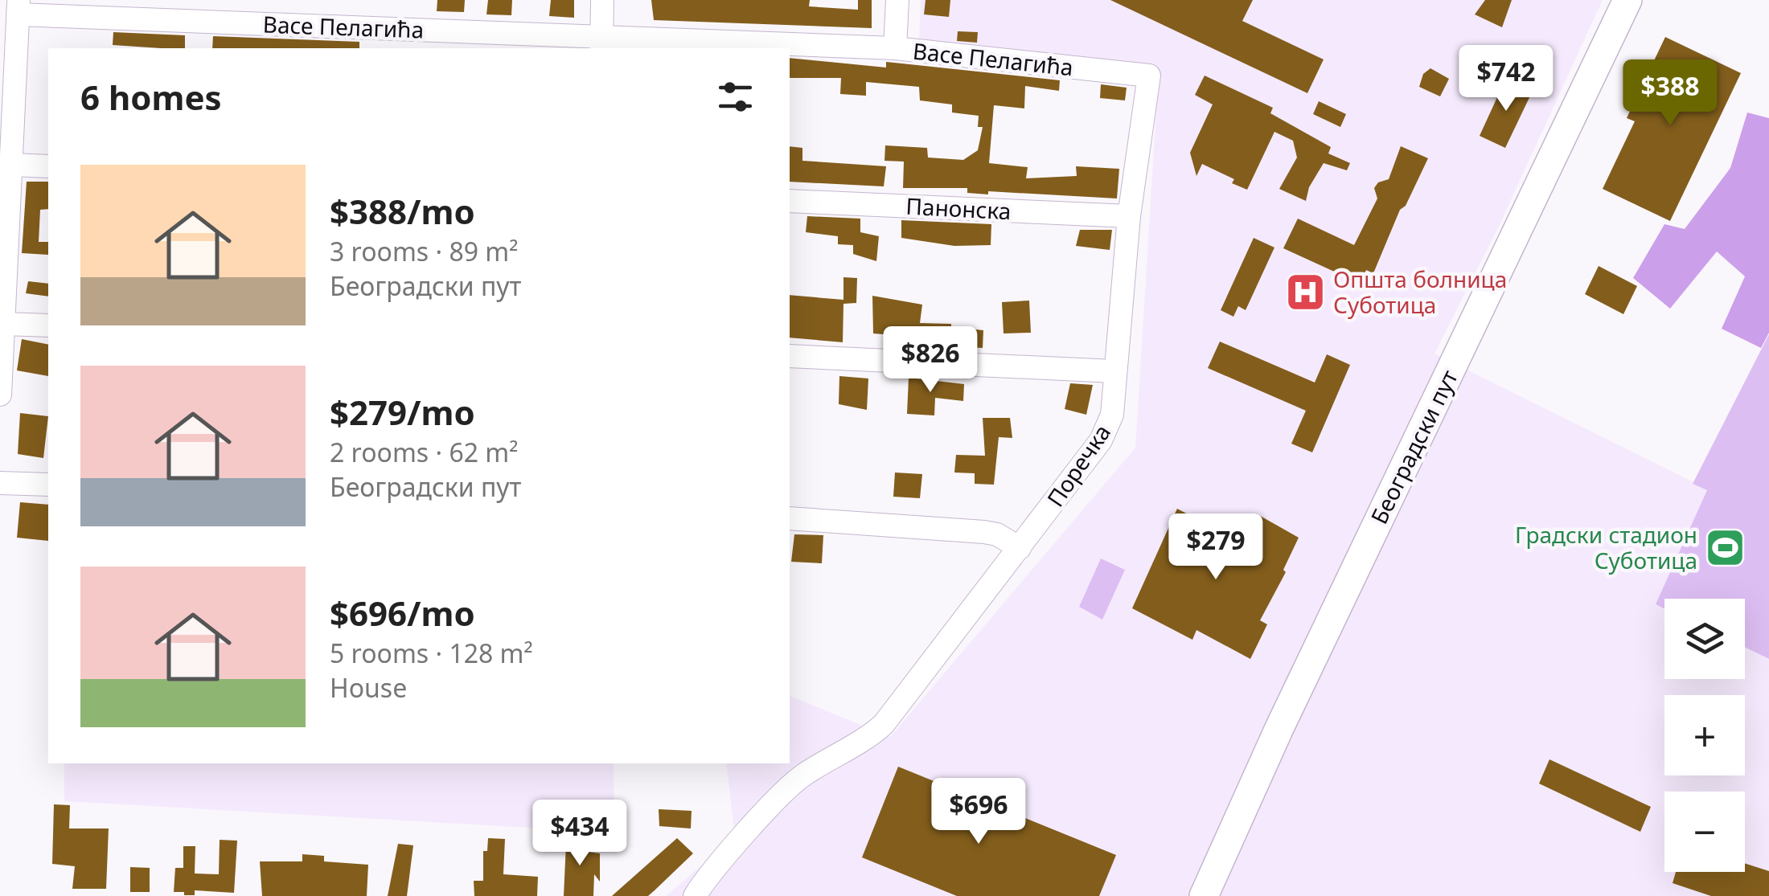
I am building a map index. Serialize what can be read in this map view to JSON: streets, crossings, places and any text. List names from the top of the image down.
{
  "streets": {
    "main road": ["Београдски пут"],
    "street": ["Васе Пелагића", "Панонска", "Поречка"]
  },
  "crossings": [
    ["Васе Пелагића", "Поречка"],
    ["Панонска", "Поречка"]
  ],
  "places": {
    "hospital": ["Општа болница Суботица"],
    "sports": ["Градски стадион Суботица"]
  },
  "page": {
    "price": [
      "$742",
      "$388",
      "$826",
      "$279",
      "$696",
      "$434"
    ],
    "heading": "6 homes",
    "list": [
      {
        "name": "$388/mo",
        "note": "3 rooms · 89 m² · Београдски пут"
      },
      {
        "name": "$279/mo",
        "note": "2 rooms · 62 m² · Београдски пут"
      },
      {
        "name": "$696/mo",
        "note": "5 rooms · 128 m² · House"
      }
    ],
    "map_buttons": ["+", "−"]
  }
}
